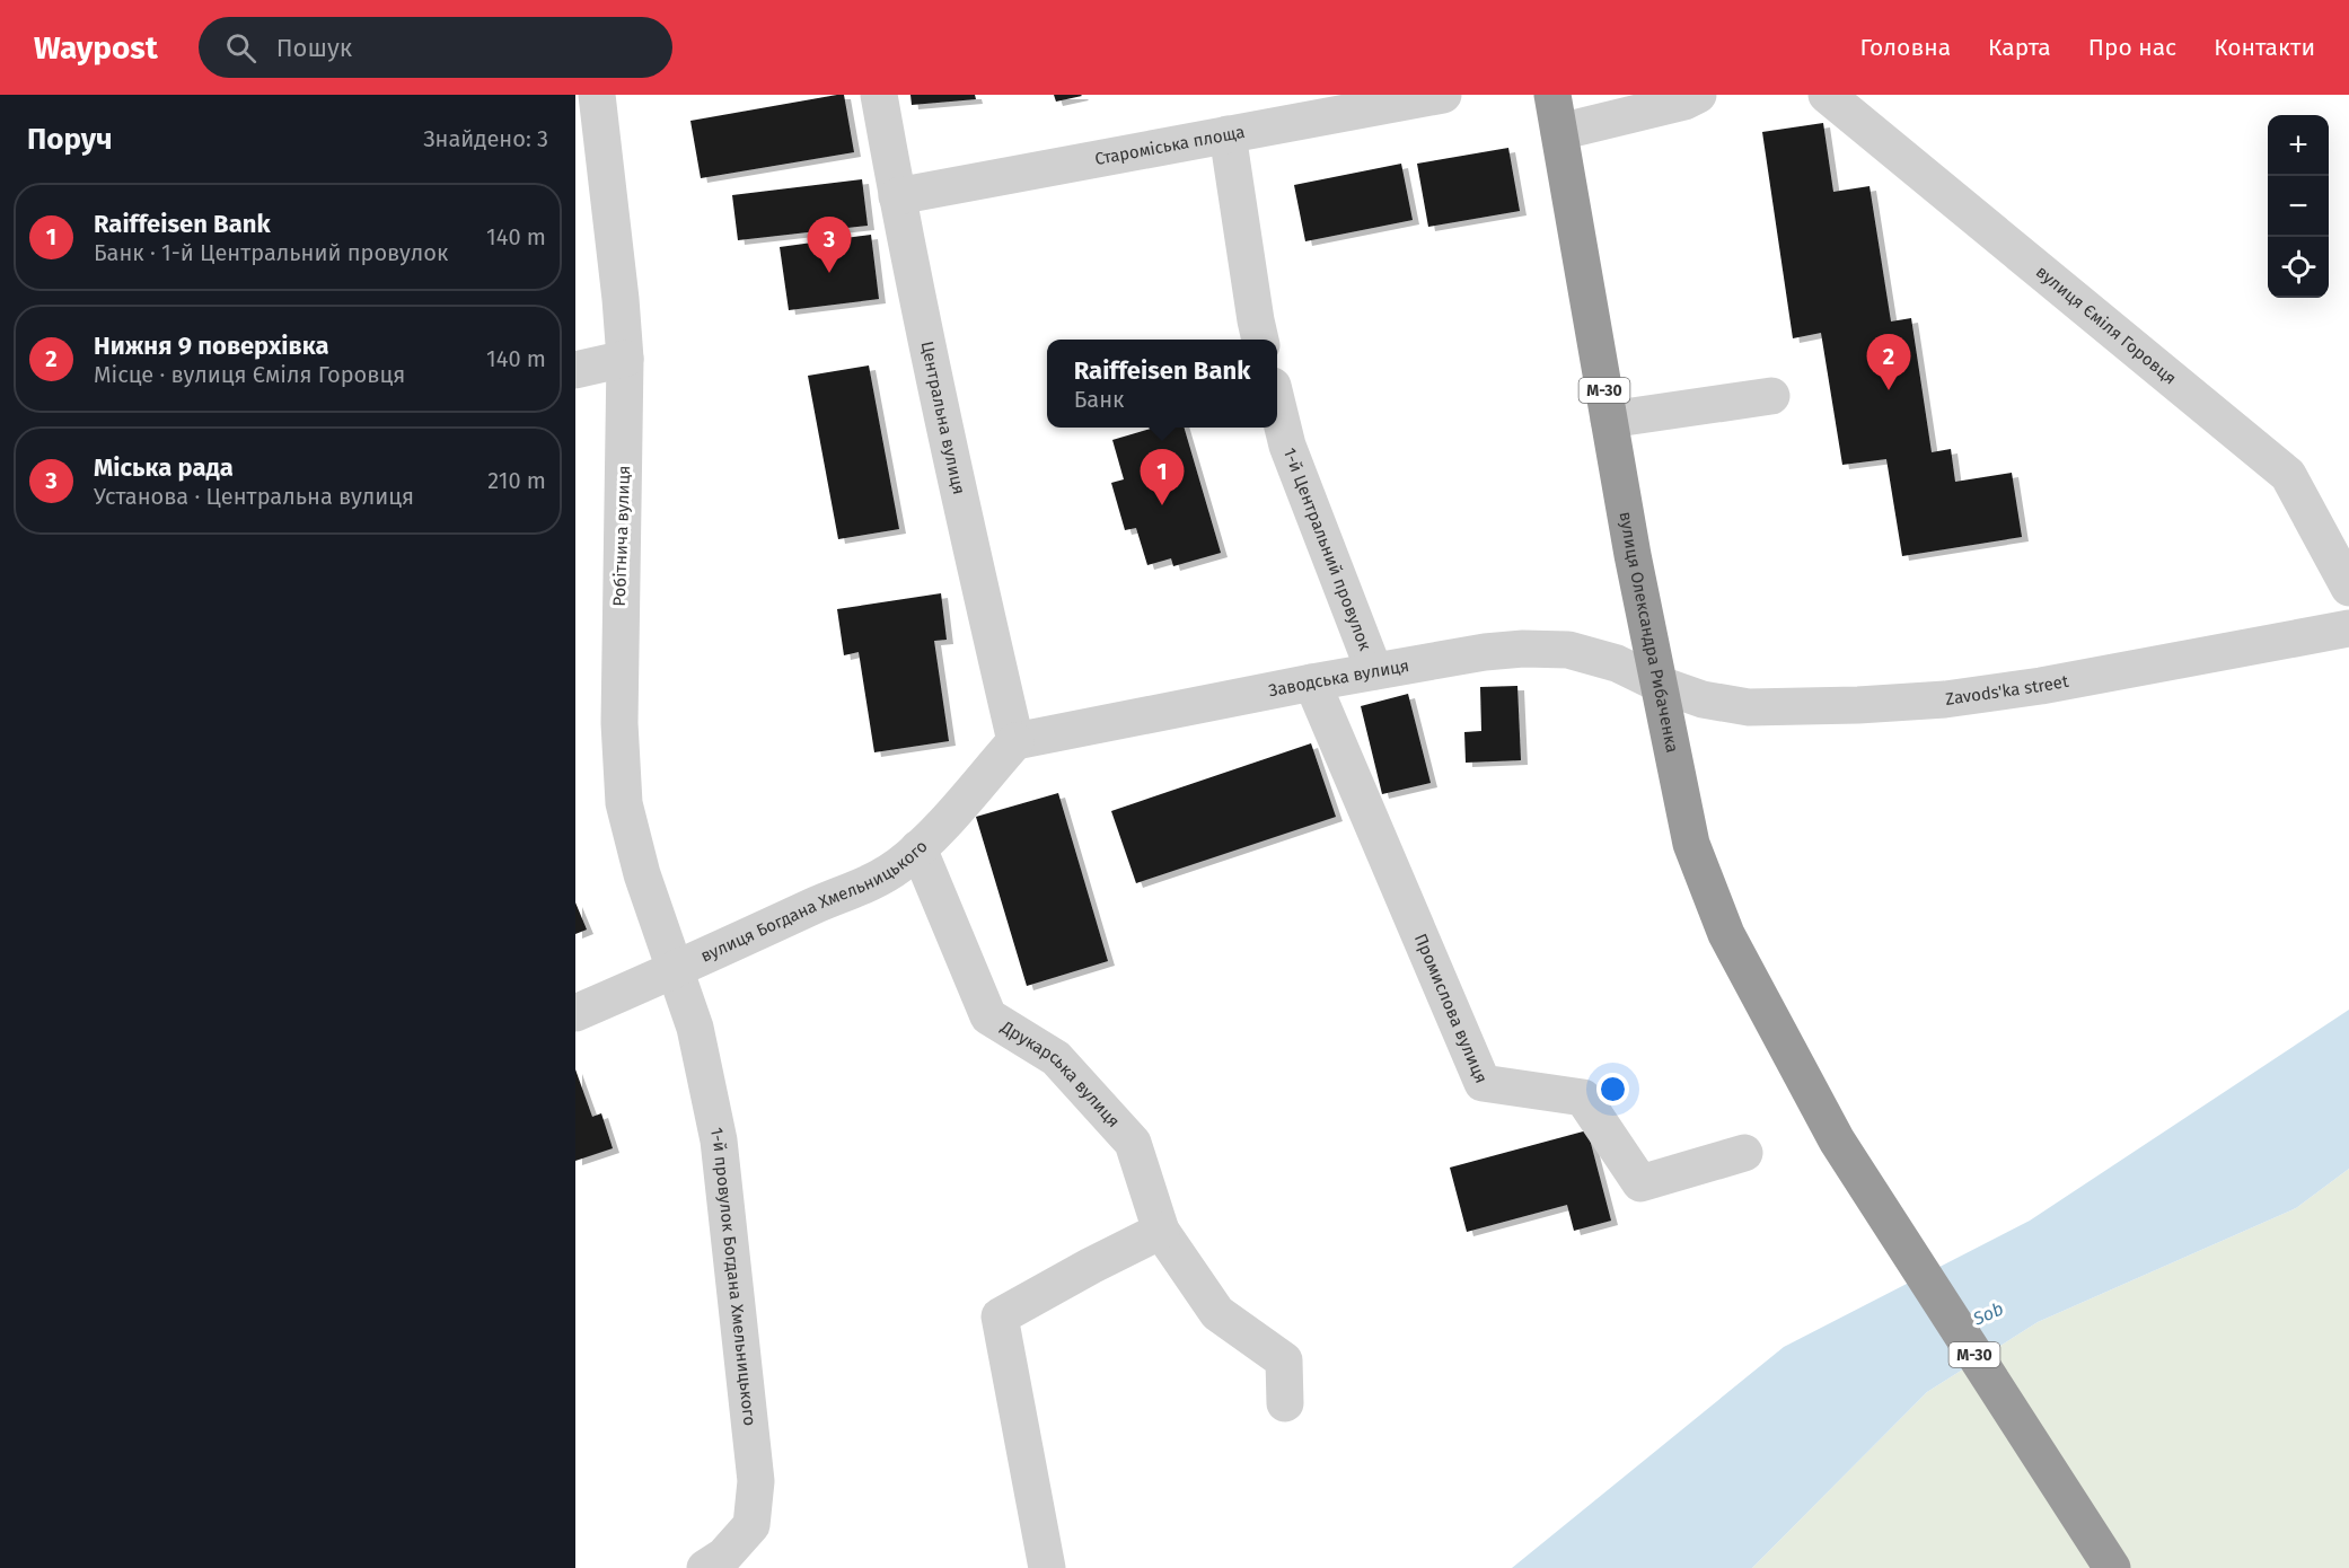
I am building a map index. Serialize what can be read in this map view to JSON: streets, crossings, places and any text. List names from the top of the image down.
{
  "streets": {
    "highway": ["М-30", "вулиця Олександра Рибаченка"],
    "street": [
      "Староміська площа",
      "вулиця Єміля Горовця",
      "Центральна вулиця",
      "Робітнича вулиця",
      "1-й Центральний провулок",
      "Заводська вулиця",
      "Zavods'ka street",
      "вулиця Богдана Хмельницького",
      "Промислова вулиця",
      "Друкарська вулиця",
      "1-й провулок Богдана Хмельницького"
    ]
  },
  "crossings": [
    ["Староміська площа", "Центральна вулиця"],
    ["Центральна вулиця", "Заводська вулиця"],
    ["Центральна вулиця", "вулиця Богдана Хмельницького"],
    ["Робітнича вулиця", "вулиця Богдана Хмельницького"],
    ["Робітнича вулиця", "1-й провулок Богдана Хмельницького"],
    ["1-й Центральний провулок", "Заводська вулиця"],
    ["вулиця Олександра Рибаченка", "Заводська вулиця"],
    ["вулиця Олександра Рибаченка", "Zavods'ka street"],
    ["Заводська вулиця", "Zavods'ka street"],
    ["Заводська вулиця", "вулиця Богдана Хмельницького"],
    ["Заводська вулиця", "Промислова вулиця"],
    ["вулиця Богдана Хмельницького", "Друкарська вулиця"],
    ["вулиця Богдана Хмельницького", "1-й провулок Богдана Хмельницького"]
  ],
  "water": ["Sob"],
  "page": {
    "header": "Waypost",
    "search": "Пошук",
    "nav": [
      "Головна",
      "Карта",
      "Про нас",
      "Контакти"
    ],
    "heading": ["Поруч", "Знайдено: 3"],
    "map_buttons": ["+", "−"],
    "list": [
      {
        "mark": "1",
        "name": "Raiffeisen Bank",
        "note": "Банк · 1-й Центральний провулок",
        "value": "140 m"
      },
      {
        "mark": "2",
        "name": "Нижня 9 поверхівка",
        "note": "Місце · вулиця Єміля Горовця",
        "value": "140 m"
      },
      {
        "mark": "3",
        "name": "Міська рада",
        "note": "Установа · Центральна вулиця",
        "value": "210 m"
      }
    ],
    "pins": ["3", "2", "1"],
    "popup": ["Raiffeisen Bank", "Банк"]
  }
}
